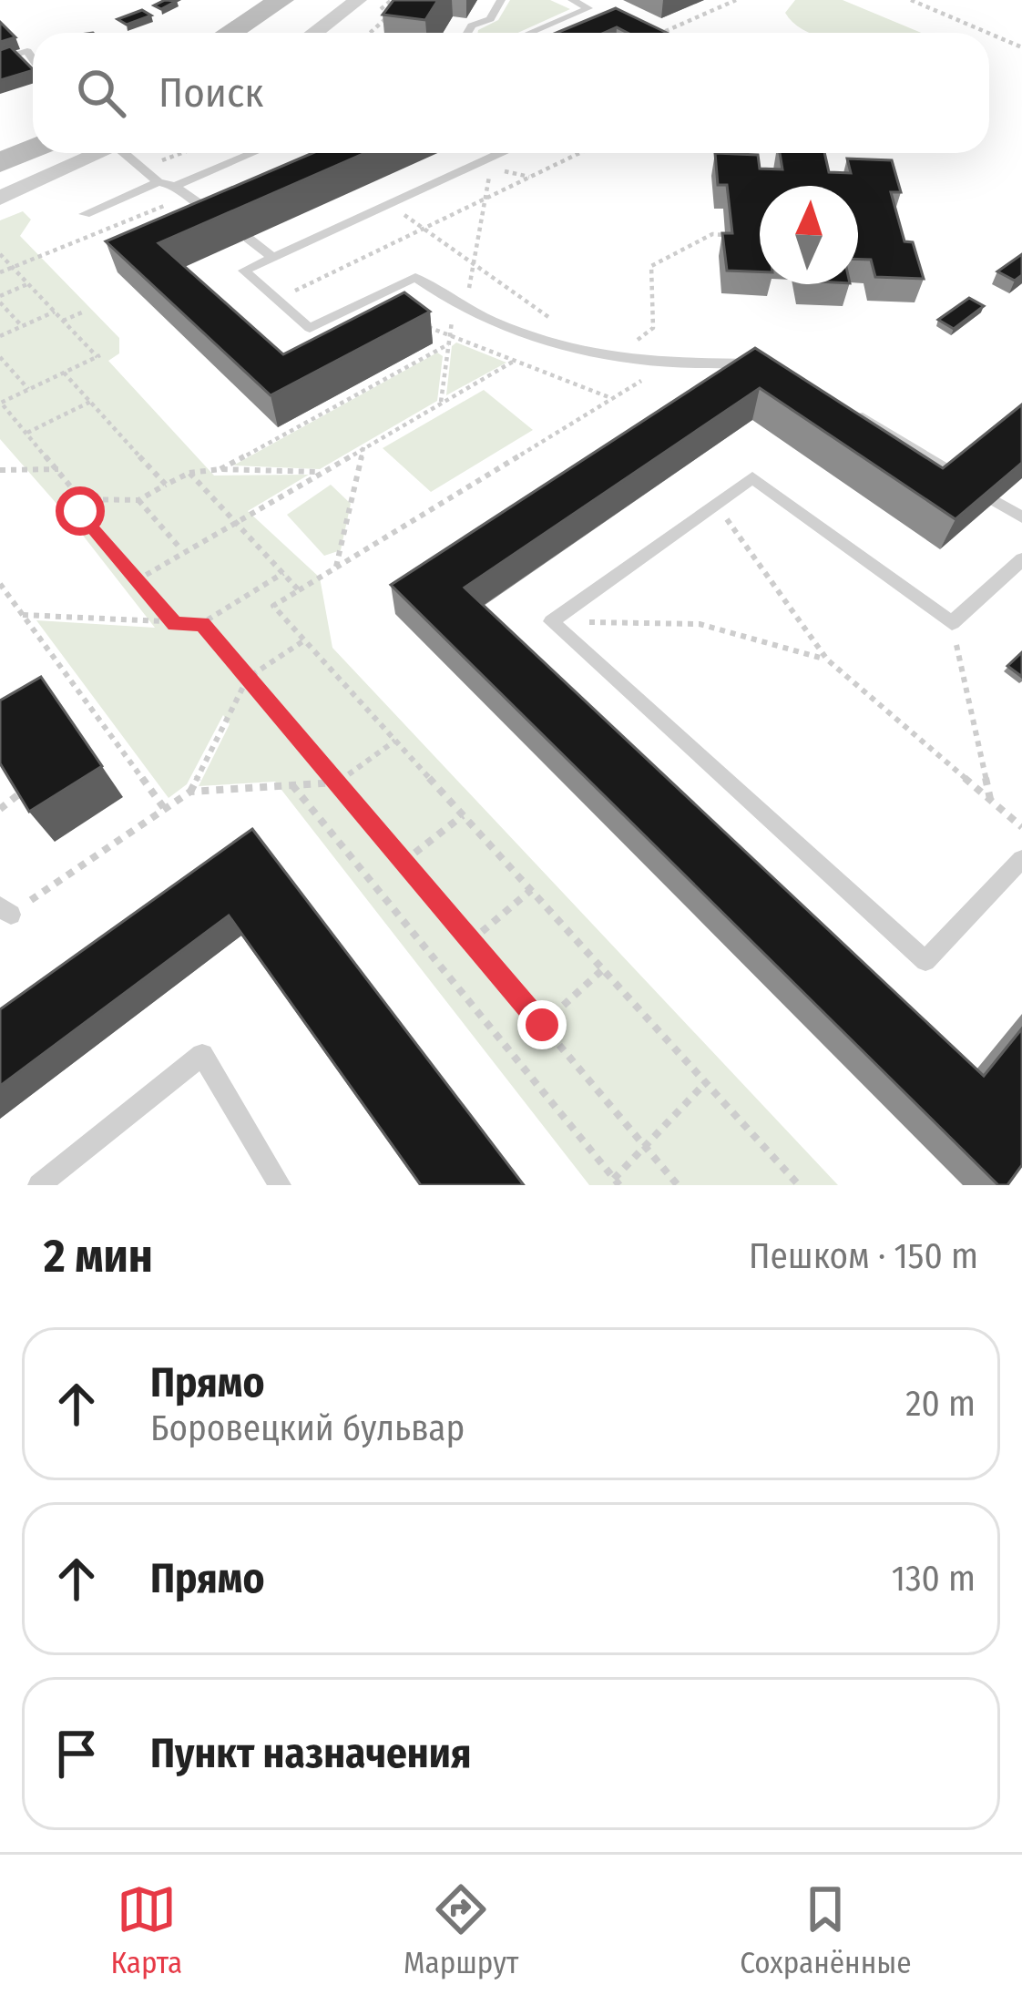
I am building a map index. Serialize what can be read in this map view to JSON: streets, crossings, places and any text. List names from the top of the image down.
{
  "north": "top",
  "page": {
    "search": "Поиск",
    "heading": ["2 мин", "Пешком · 150 m"],
    "list": [
      ["Прямо", "Боровецкий бульвар", "20 m"],
      ["Прямо", "130 m"],
      "Пункт назначения"
    ],
    "nav": ["Карта", "Маршрут", "Сохранённые"]
  }
}
